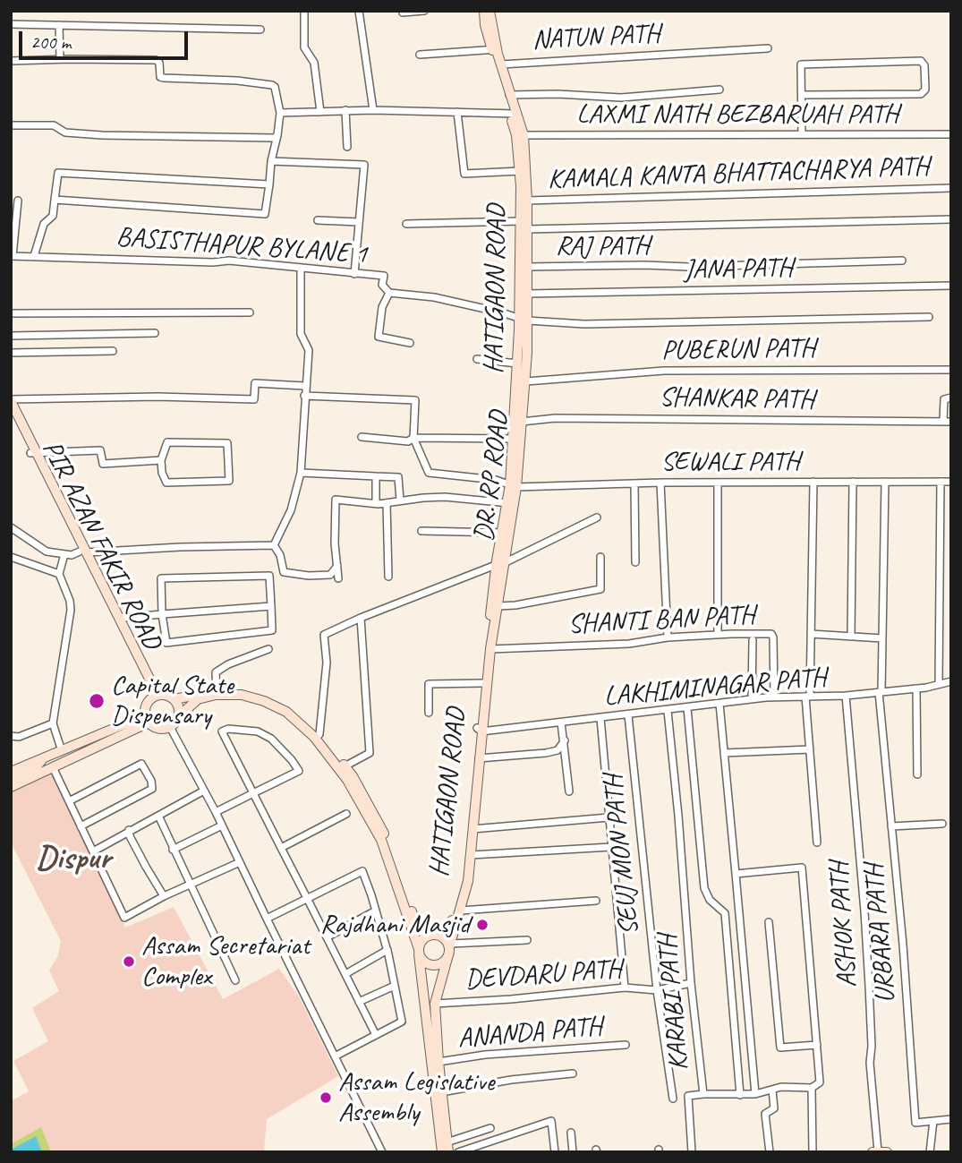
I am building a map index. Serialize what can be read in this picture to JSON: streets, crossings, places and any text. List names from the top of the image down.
{
  "streets": {
    "main road": ["HATIGAON ROAD", "DR. RP ROAD", "PIR AZAN FAKIR ROAD"],
    "street": [
      "NATUN PATH",
      "LAXMI NATH BEZBARUAH PATH",
      "KAMALA KANTA BHATTACHARYA PATH",
      "BASISTHAPUR BYLANE 1",
      "RAJ PATH",
      "JANA PATH",
      "PUBERUN PATH",
      "SHANKAR PATH",
      "SEWALI PATH",
      "SHANTI BAN PATH",
      "LAKHIMINAGAR PATH",
      "SEUJ MON PATH",
      "ASHOK PATH",
      "URBARA PATH",
      "DEVDARU PATH",
      "KARABI PATH",
      "ANANDA PATH"
    ]
  },
  "crossings": [
    ["NATUN PATH", "DR. RP ROAD"],
    ["LAXMI NATH BEZBARUAH PATH", "HATIGAON ROAD"],
    ["LAXMI NATH BEZBARUAH PATH", "DR. RP ROAD"],
    ["KAMALA KANTA BHATTACHARYA PATH", "DR. RP ROAD"],
    ["BASISTHAPUR BYLANE 1", "HATIGAON ROAD"],
    ["BASISTHAPUR BYLANE 1", "DR. RP ROAD"],
    ["RAJ PATH", "DR. RP ROAD"],
    ["JANA PATH", "DR. RP ROAD"],
    ["HATIGAON ROAD", "SEWALI PATH"],
    ["HATIGAON ROAD", "DR. RP ROAD"],
    ["HATIGAON ROAD", "LAKHIMINAGAR PATH"],
    ["PUBERUN PATH", "DR. RP ROAD"],
    ["SHANKAR PATH", "DR. RP ROAD"],
    ["SEWALI PATH", "DR. RP ROAD"],
    ["SEWALI PATH", "URBARA PATH"],
    ["DR. RP ROAD", "SHANTI BAN PATH"],
    ["DR. RP ROAD", "LAKHIMINAGAR PATH"],
    ["SHANTI BAN PATH", "LAKHIMINAGAR PATH"],
    ["LAKHIMINAGAR PATH", "SEUJ MON PATH"],
    ["LAKHIMINAGAR PATH", "ASHOK PATH"],
    ["LAKHIMINAGAR PATH", "URBARA PATH"],
    ["LAKHIMINAGAR PATH", "KARABI PATH"],
    ["SEUJ MON PATH", "DEVDARU PATH"],
    ["DEVDARU PATH", "KARABI PATH"]
  ],
  "districts": ["Dispur"],
  "places": [
    "Capital State Dispensary",
    "Rajdhani Masjid",
    "Assam Secretariat Complex",
    "Assam Legislative Assembly"
  ],
  "scale_bar": "200 m"
}
